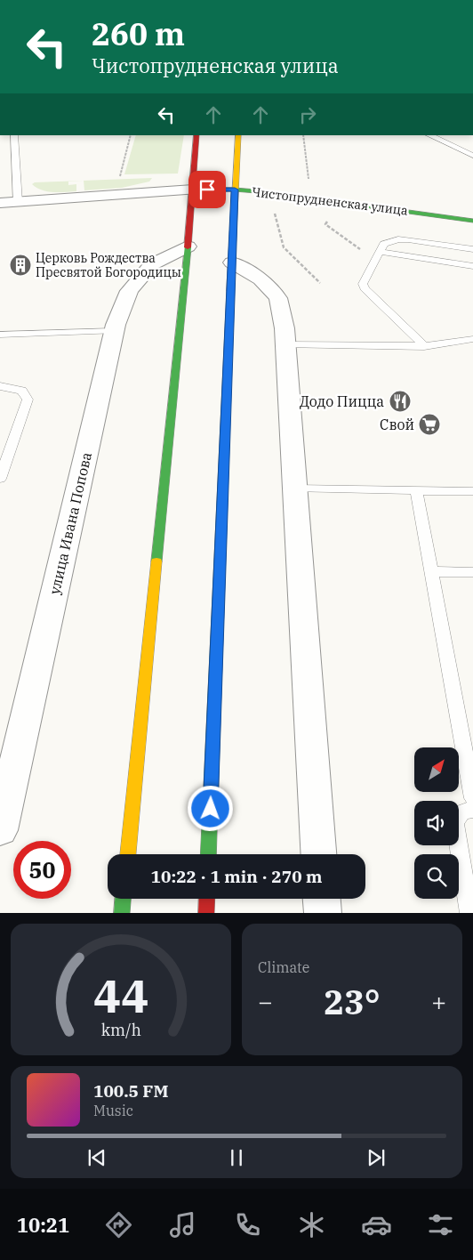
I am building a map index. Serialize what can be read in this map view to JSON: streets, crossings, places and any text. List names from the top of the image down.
{
  "streets": {
    "main road": ["Чистопрудненская улица"],
    "street": ["улица Ивана Попова"]
  },
  "places": {
    "building": ["Церковь Рождества Пресвятой Богородицы"],
    "restaurant": ["Додо Пицца"],
    "supermarket": ["Свой"]
  },
  "north": "top right",
  "page": {
    "turn": ["260 m", "Чистопрудненская улица"],
    "limit": "50",
    "trip": "10:22 · 1 min · 270 m",
    "tile": "Climate",
    "heat": ["−", "23°", "+"],
    "song": ["100.5 FM", "Music"],
    "tabs": "10:21",
    "gauge": ["44", "km/h"]
  }
}
